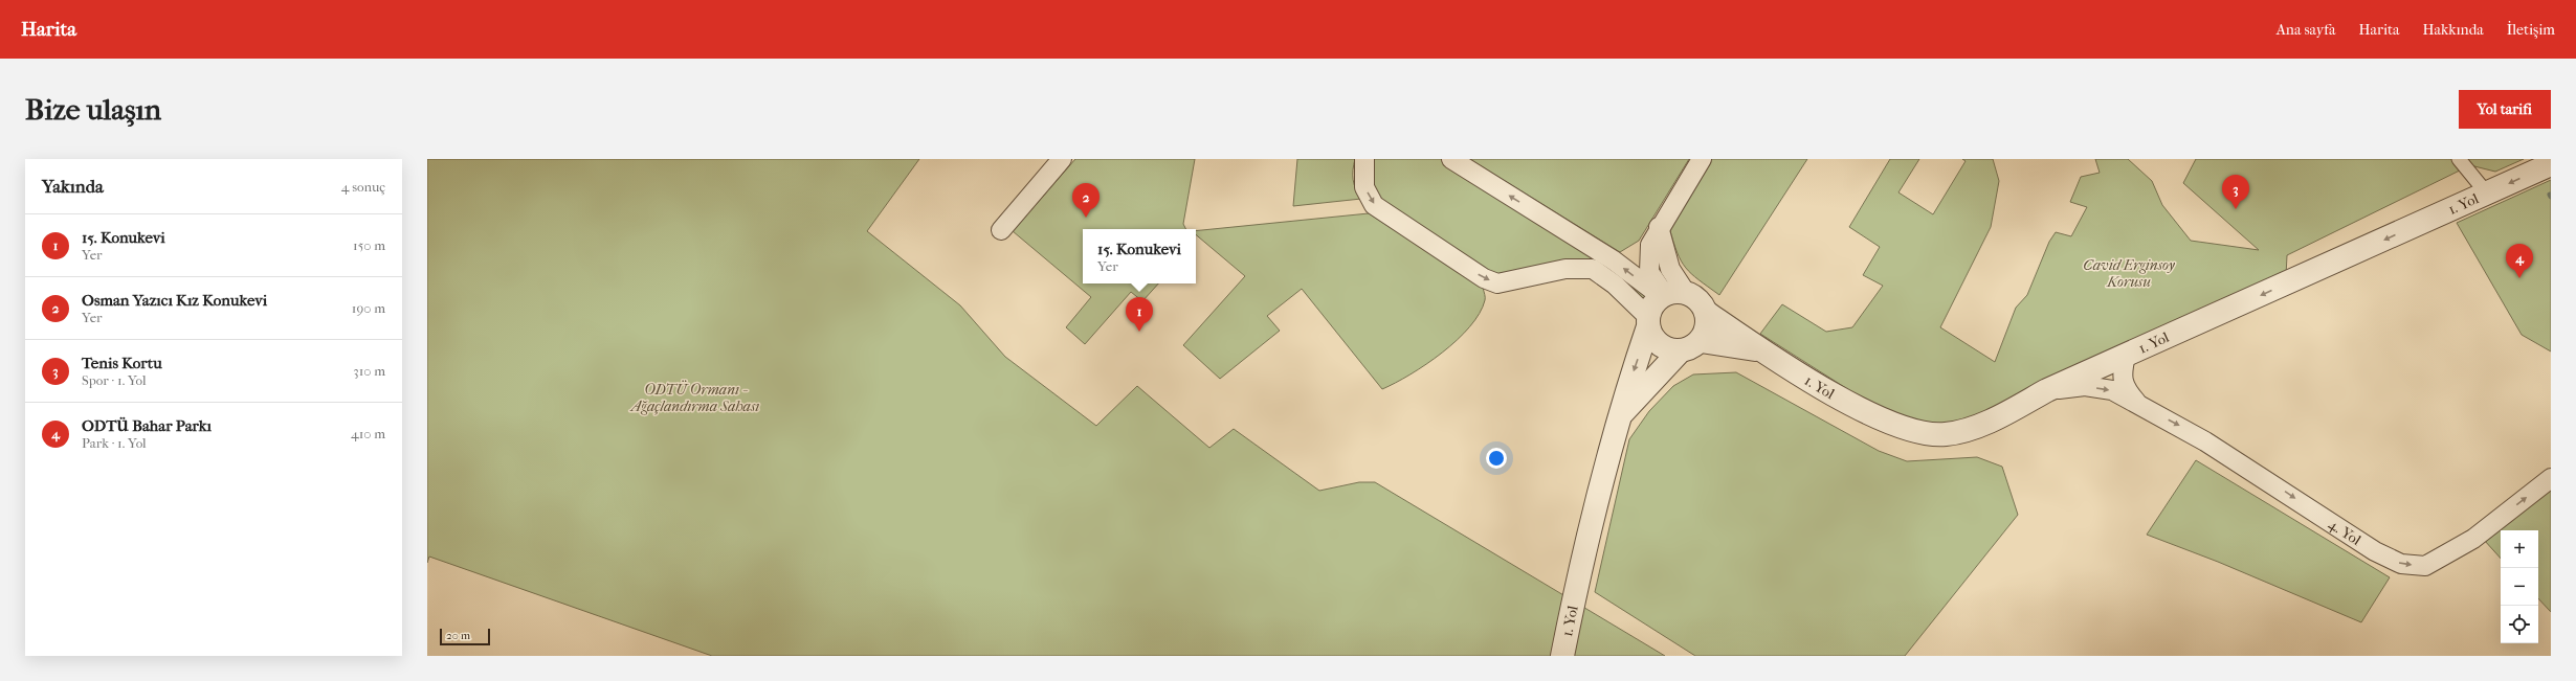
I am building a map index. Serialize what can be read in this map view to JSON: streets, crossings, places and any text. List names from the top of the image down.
{
  "streets": {
    "street": ["1. Yol", "4. Yol"]
  },
  "crossings": [
    ["1. Yol", "4. Yol"]
  ],
  "one_way": ["1. Yol", "4. Yol"],
  "parks": ["Cavid Erginsoy Korusu", "ODTÜ Ormanı - Ağaçlandırma Sahası"],
  "scale_bar": "20 m",
  "page": {
    "header": "Harita",
    "nav": [
      "Ana sayfa",
      "Harita",
      "Hakkında",
      "İletişim"
    ],
    "buttons": "Yol tarifi",
    "title": "Bize ulaşın",
    "heading": ["Yakında", "4 sonuç"],
    "pins": [
      "3",
      "2",
      "4",
      "1"
    ],
    "list": [
      {
        "mark": "1",
        "name": "15. Konukevi",
        "note": "Yer",
        "value": "150 m"
      },
      {
        "mark": "2",
        "name": "Osman Yazıcı Kız Konukevi",
        "note": "Yer",
        "value": "190 m"
      },
      {
        "mark": "3",
        "name": "Tenis Kortu",
        "note": "Spor · 1. Yol",
        "value": "310 m"
      },
      {
        "mark": "4",
        "name": "ODTÜ Bahar Parkı",
        "note": "Park · 1. Yol",
        "value": "410 m"
      }
    ],
    "popup": ["15. Konukevi", "Yer"],
    "map_buttons": ["+", "−"],
    "scale": "20 m"
  }
}
